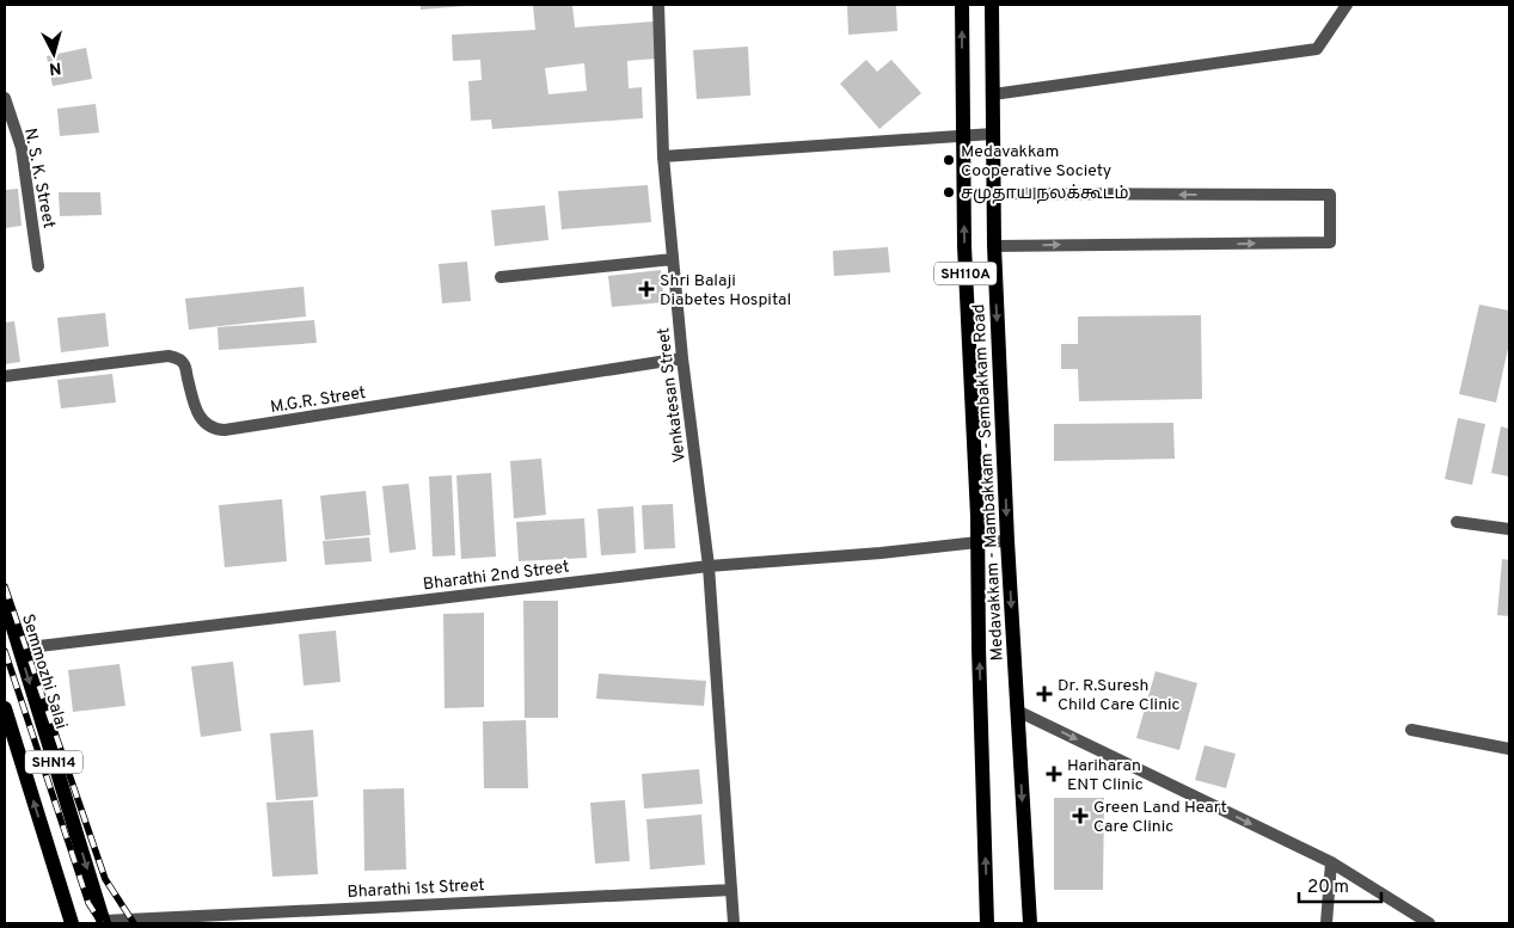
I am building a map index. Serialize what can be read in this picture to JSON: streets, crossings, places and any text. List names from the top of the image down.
{
  "streets": {
    "main road": [
      "SH110A",
      "Medavakkam - Mambakkam - Sembakkam Road",
      "Semmozhi Salai",
      "SHN14"
    ],
    "street": [
      "N. S. K. Street",
      "Venkatesan Street",
      "M.G.R. Street",
      "Bharathi 2nd Street",
      "Bharathi 1st Street"
    ]
  },
  "crossings": [
    ["Venkatesan Street", "M.G.R. Street"],
    ["Venkatesan Street", "Bharathi 2nd Street"],
    ["Venkatesan Street", "Bharathi 1st Street"],
    ["Medavakkam - Mambakkam - Sembakkam Road", "Bharathi 2nd Street"],
    ["Bharathi 2nd Street", "Semmozhi Salai"],
    ["Semmozhi Salai", "Bharathi 1st Street"]
  ],
  "places": {
    "other": ["Medavakkam Cooperative Society", "சமுதாய நலக்கூடம்"],
    "health": [
      "Shri Balaji Diabetes Hospital",
      "Dr. R.Suresh Child Care Clinic",
      "Hariharan ENT Clinic",
      "Green Land Heart Care Clinic"
    ]
  },
  "scale_bar": "20 m",
  "north": "bottom"
}
